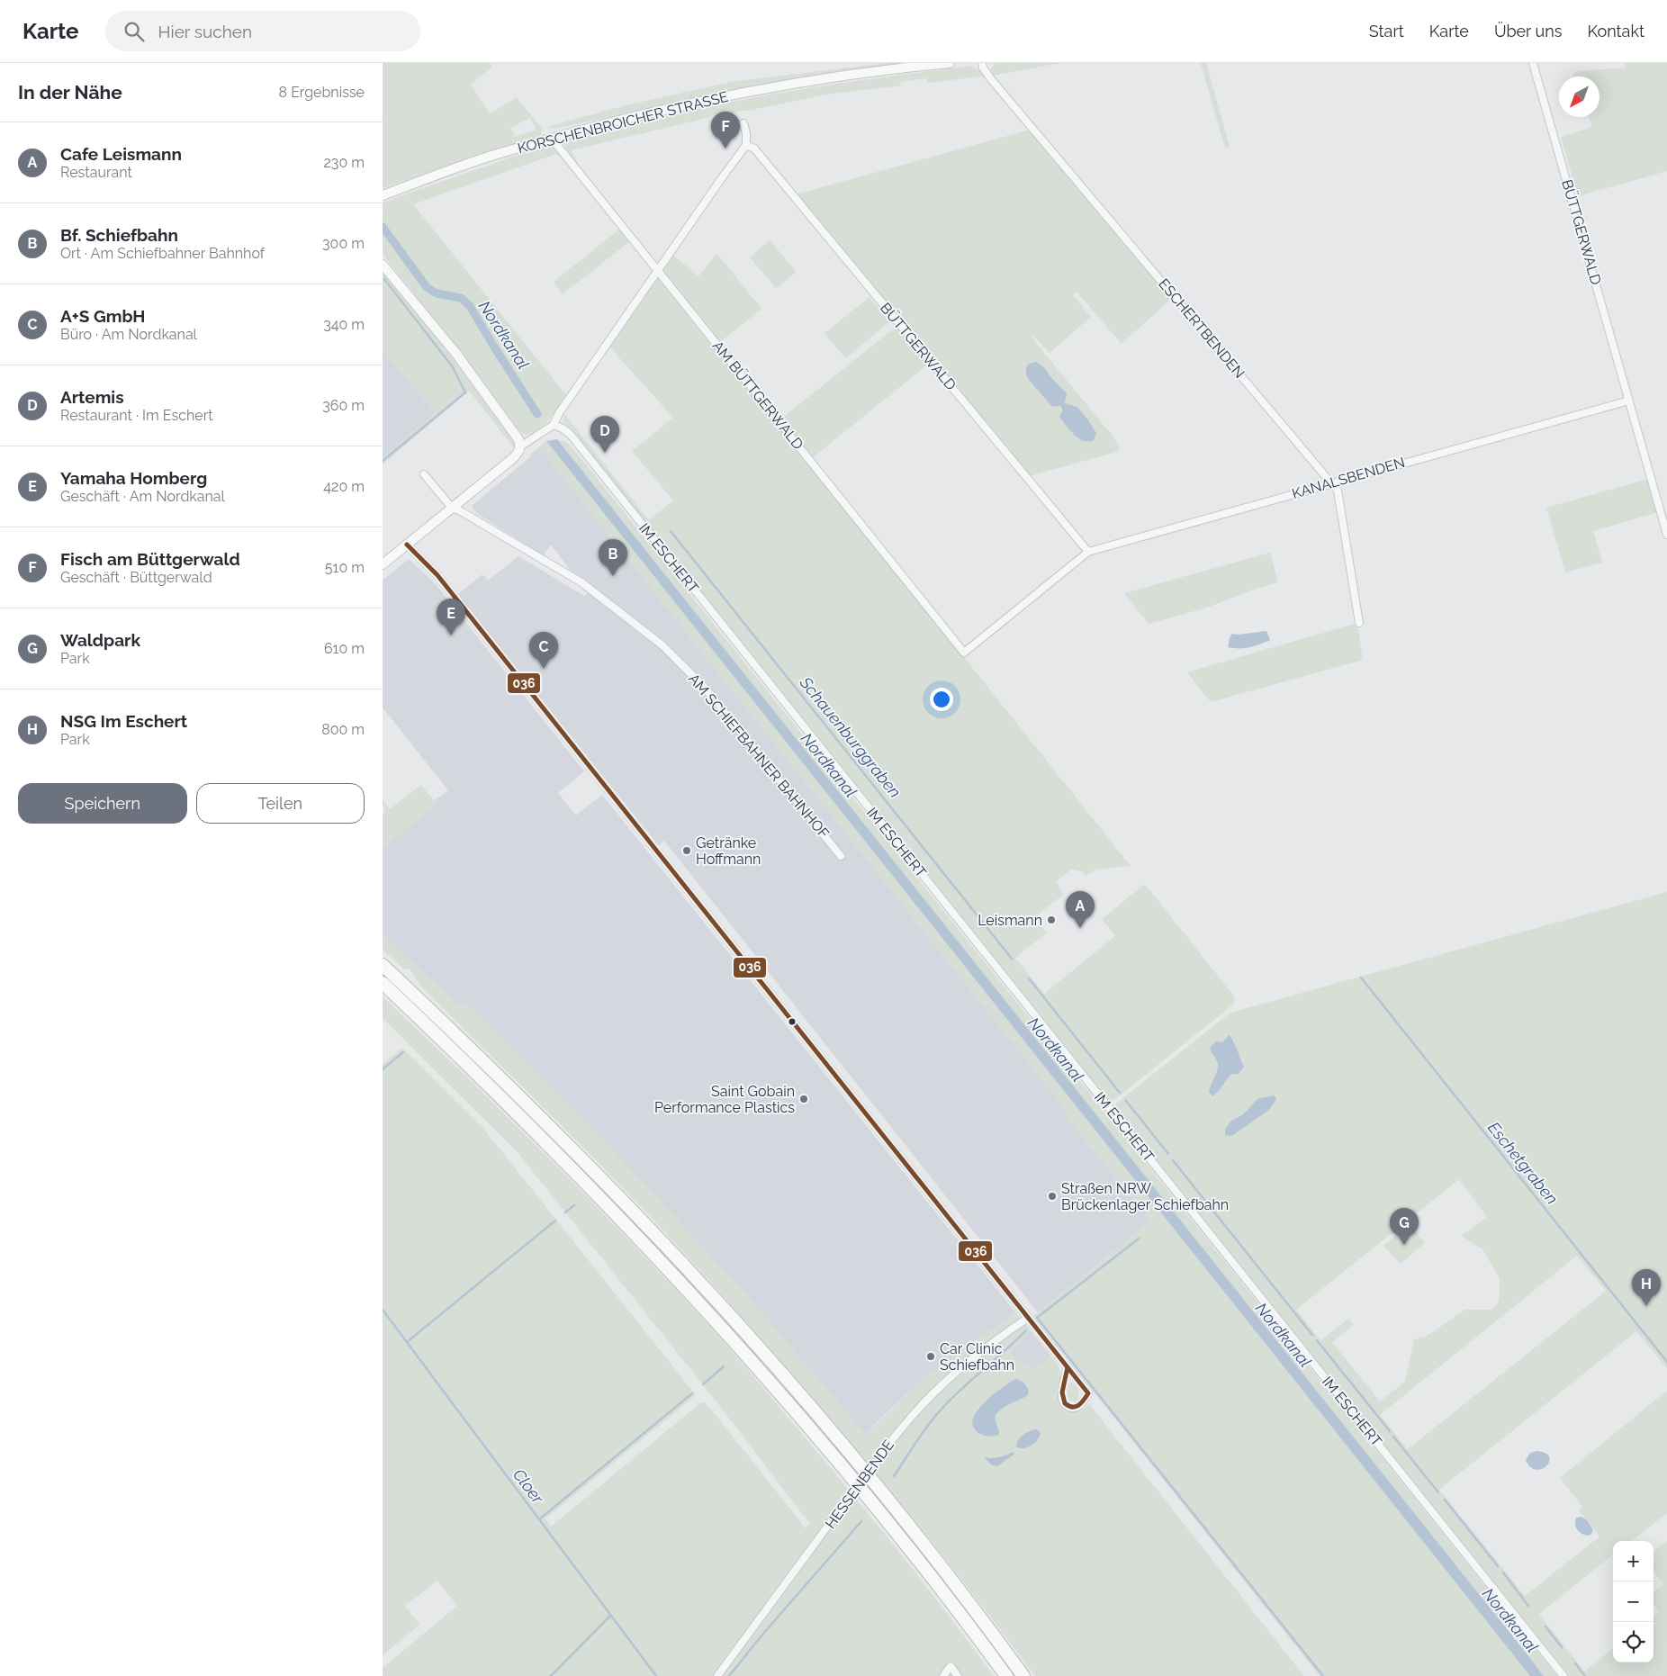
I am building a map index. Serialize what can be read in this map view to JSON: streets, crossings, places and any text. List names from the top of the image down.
{
  "streets": {
    "main road": ["KORSCHENBROICHER STRASSE"],
    "street": [
      "BÜTTGERWALD",
      "ESCHERTBENDEN",
      "AM BÜTTGERWALD",
      "KANALSBENDEN",
      "IM ESCHERT",
      "AM SCHIEFBAHNER BAHNHOF",
      "HESSENBENDE"
    ]
  },
  "crossings": [
    ["KORSCHENBROICHER STRASSE", "AM BÜTTGERWALD"],
    ["BÜTTGERWALD", "KANALSBENDEN"],
    ["ESCHERTBENDEN", "KANALSBENDEN"],
    ["AM BÜTTGERWALD", "KANALSBENDEN"]
  ],
  "water": [
    "Nordkanal",
    "Schauenburggraben",
    "Eschetgraben",
    "Cloer"
  ],
  "places": [
    "Getränke Hoffmann",
    "Leismann",
    "Saint Gobain Performance Plastics",
    "Straßen NRW Brückenlager Schiefbahn",
    "Car Clinic Schiefbahn"
  ],
  "lines": ["transit line 036"],
  "north": "bottom left",
  "page": {
    "header": "Karte",
    "search": "Hier suchen",
    "nav": [
      "Start",
      "Karte",
      "Über uns",
      "Kontakt"
    ],
    "heading": ["In der Nähe", "8 Ergebnisse"],
    "pins": [
      "F",
      "D",
      "B",
      "E",
      "C",
      "A",
      "G",
      "H"
    ],
    "list": [
      {
        "mark": "A",
        "name": "Cafe Leismann",
        "note": "Restaurant",
        "value": "230 m"
      },
      {
        "mark": "B",
        "name": "Bf. Schiefbahn",
        "note": "Ort · Am Schiefbahner Bahnhof",
        "value": "300 m"
      },
      {
        "mark": "C",
        "name": "A+S GmbH",
        "note": "Büro · Am Nordkanal",
        "value": "340 m"
      },
      {
        "mark": "D",
        "name": "Artemis",
        "note": "Restaurant · Im Eschert",
        "value": "360 m"
      },
      {
        "mark": "E",
        "name": "Yamaha Homberg",
        "note": "Geschäft · Am Nordkanal",
        "value": "420 m"
      },
      {
        "mark": "F",
        "name": "Fisch am Büttgerwald",
        "note": "Geschäft · Büttgerwald",
        "value": "510 m"
      },
      {
        "mark": "G",
        "name": "Waldpark",
        "note": "Park",
        "value": "610 m"
      },
      {
        "mark": "H",
        "name": "NSG Im Eschert",
        "note": "Park",
        "value": "800 m"
      }
    ],
    "buttons": ["Speichern", "Teilen"],
    "map_buttons": ["+", "−"]
  }
}
